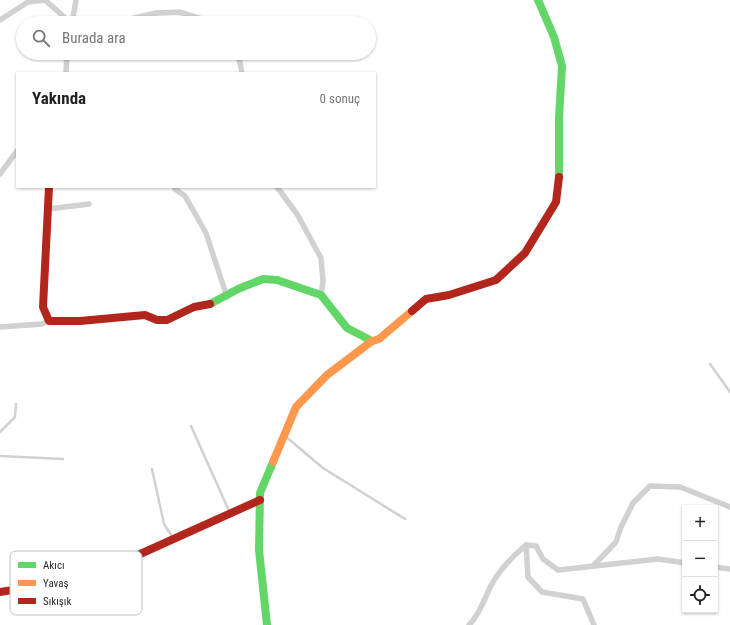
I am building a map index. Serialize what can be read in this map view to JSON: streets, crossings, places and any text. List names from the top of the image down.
{
  "legend": ["Akıcı", "Yavaş", "Sıkışık"],
  "page": {
    "search": "Burada ara",
    "heading": ["Yakında", "0 sonuç"],
    "map_buttons": ["+", "−"]
  }
}
